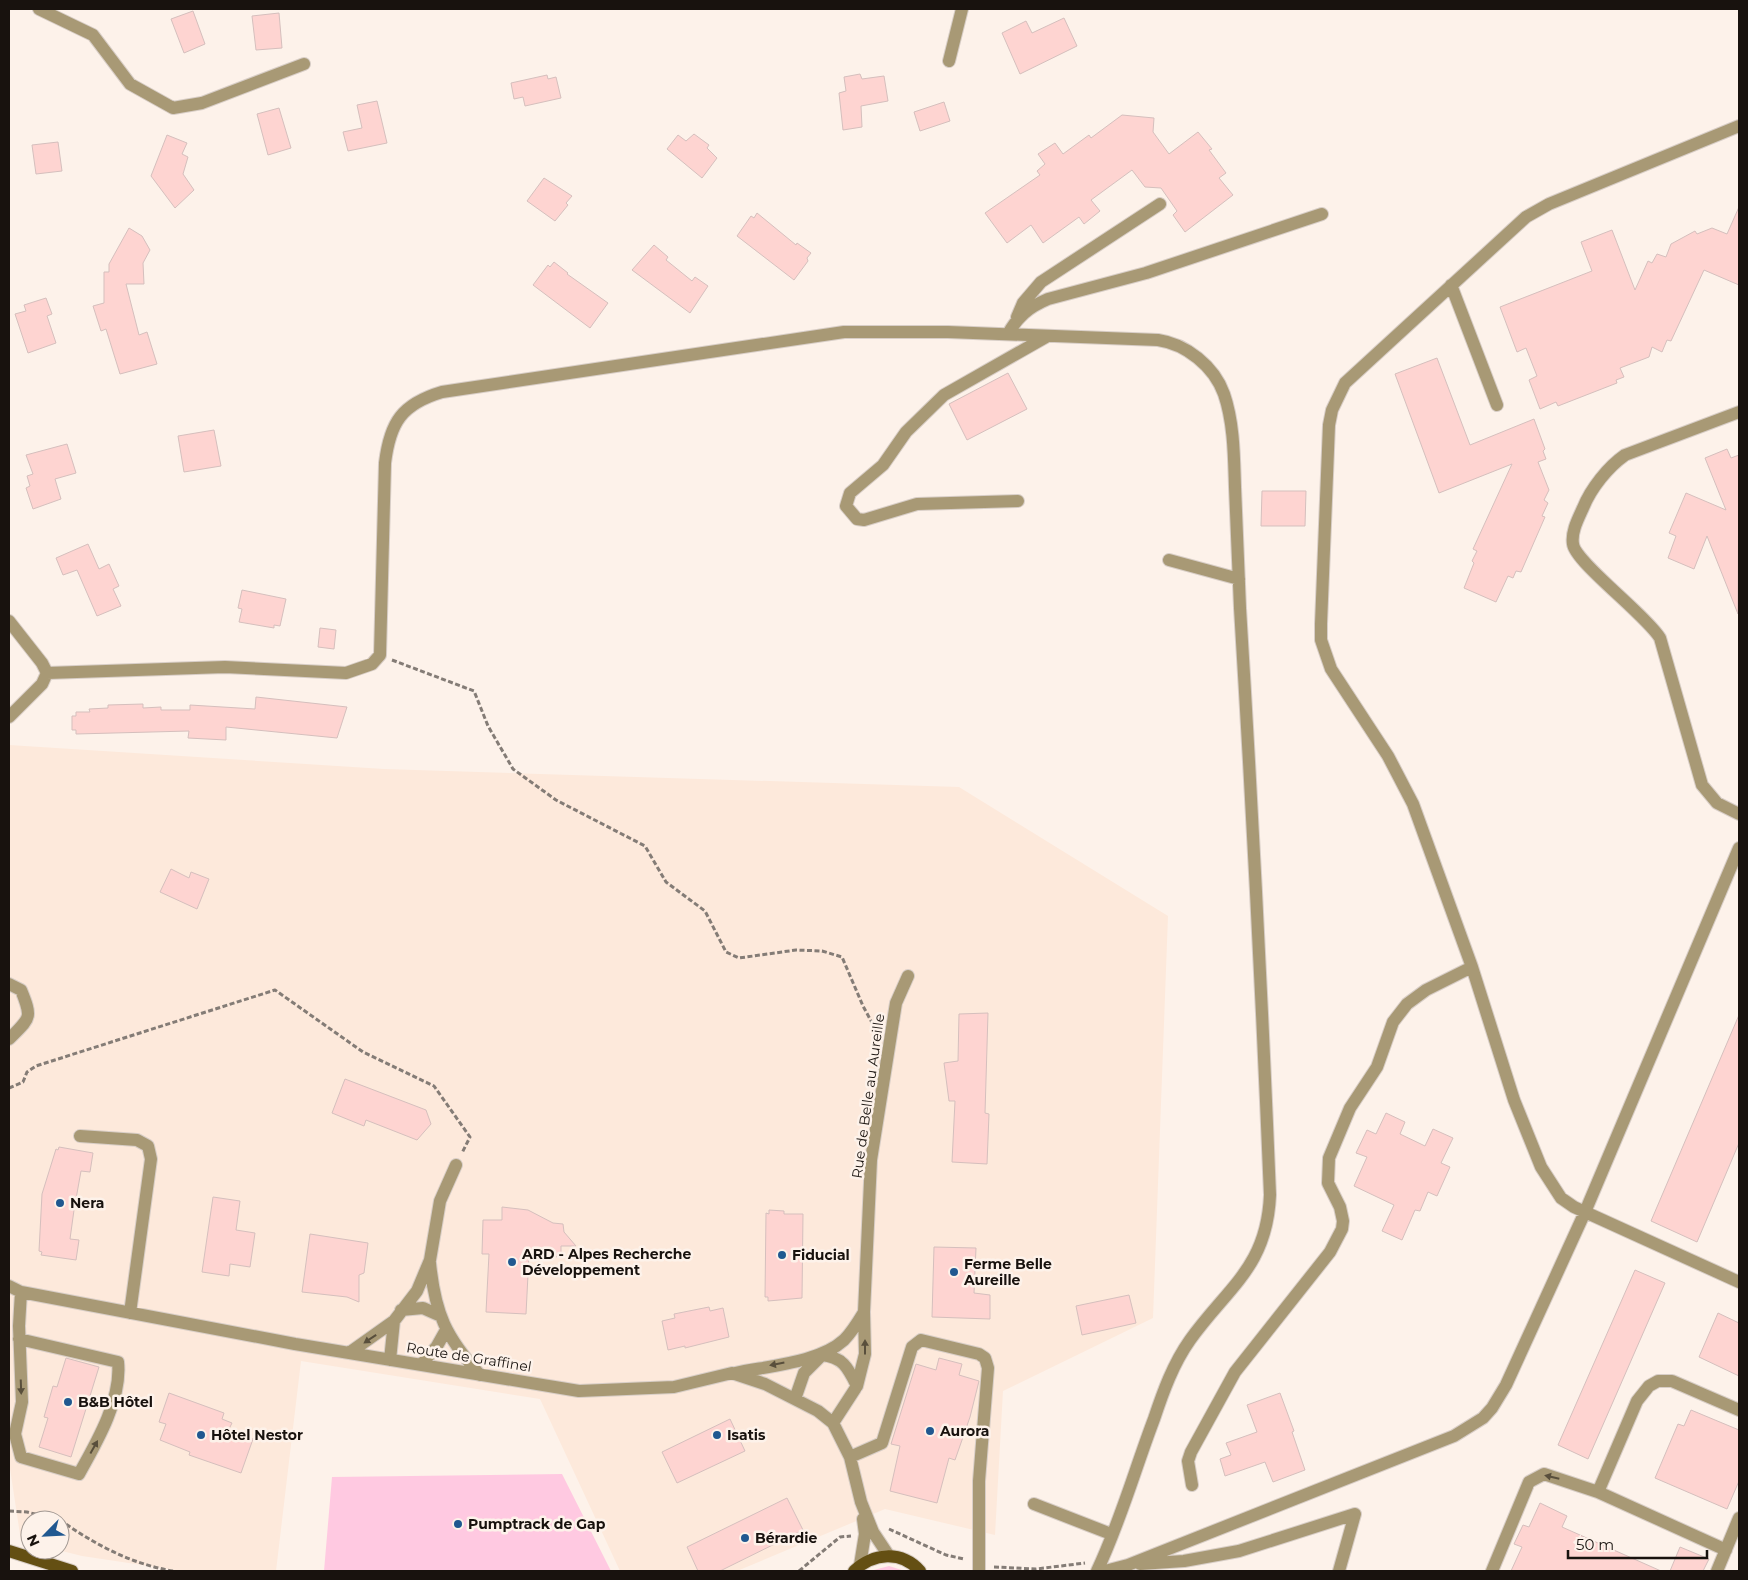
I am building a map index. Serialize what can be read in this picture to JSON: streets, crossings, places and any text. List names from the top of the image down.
{
  "streets": {
    "street": ["Rue de Belle au Aureille", "Route de Graffinel"]
  },
  "crossings": [
    ["Rue de Belle au Aureille", "Route de Graffinel"]
  ],
  "places": [
    "Nera",
    "Fiducial",
    "ARD - Alpes Recherche Développement",
    "Ferme Belle Aureille",
    "B&B Hôtel",
    "Aurora",
    "Hôtel Nestor",
    "Isatis",
    "Pumptrack de Gap",
    "Bérardie"
  ],
  "scale_bar": "50 m",
  "north": "bottom left"
}
